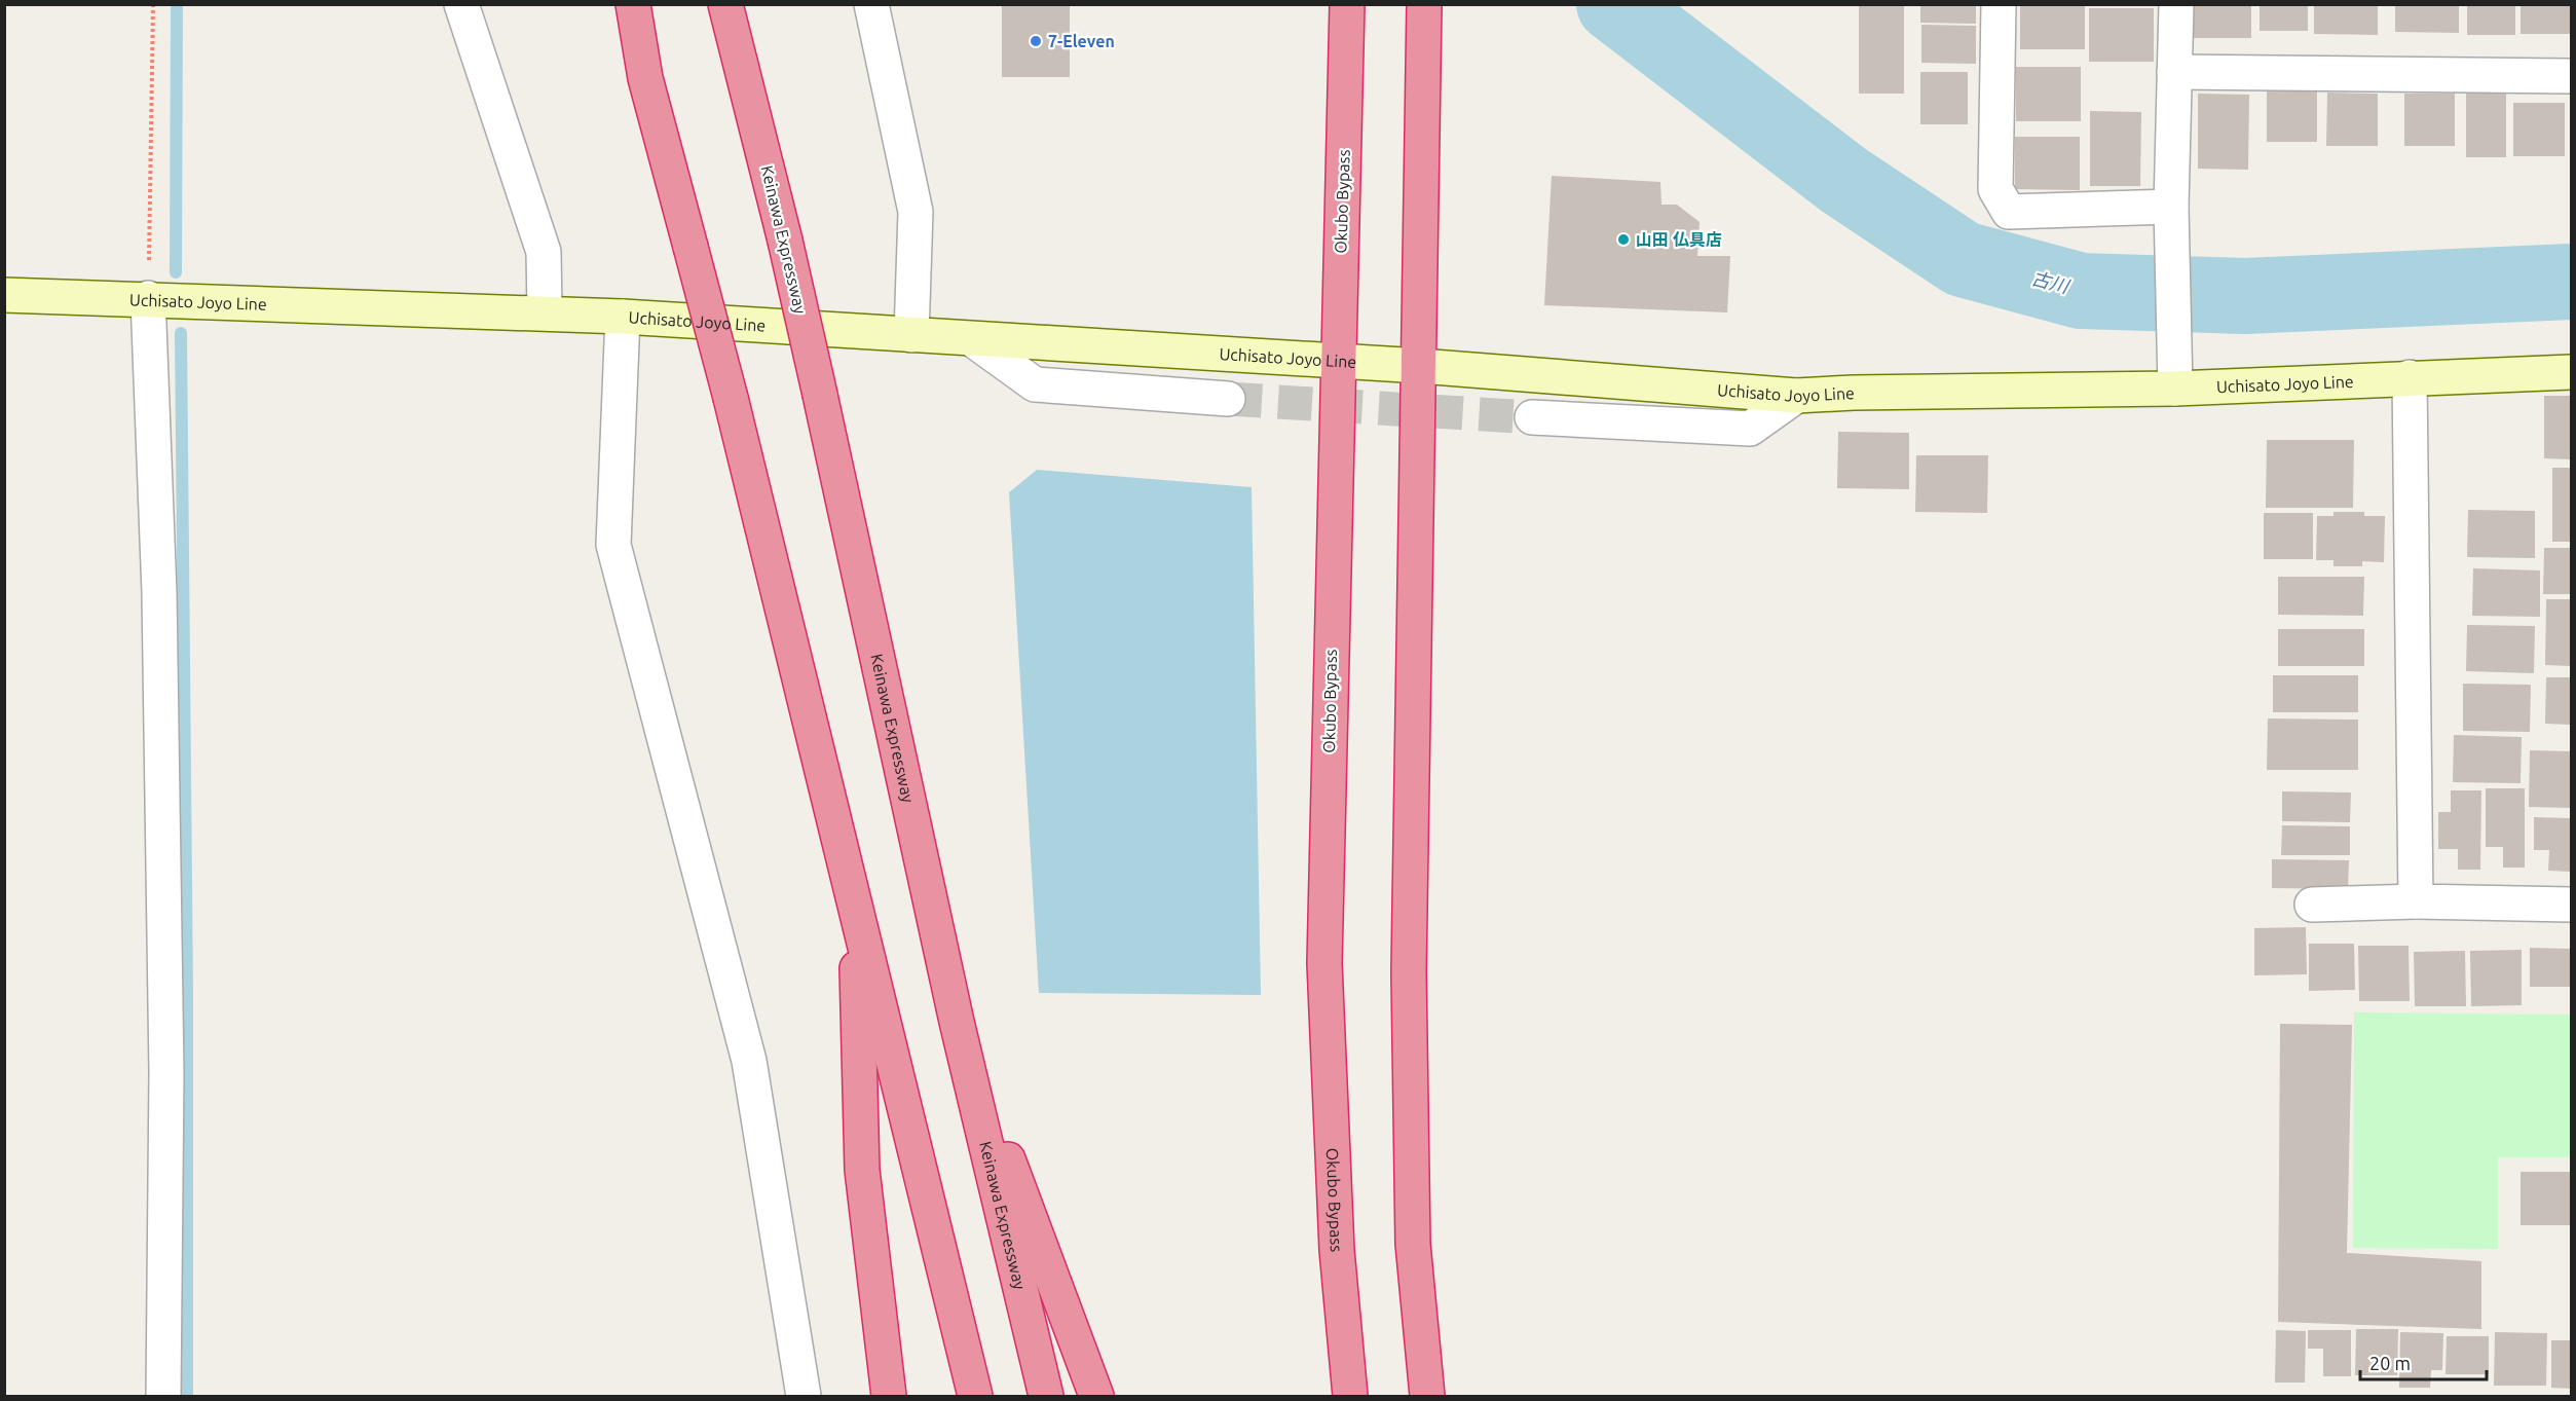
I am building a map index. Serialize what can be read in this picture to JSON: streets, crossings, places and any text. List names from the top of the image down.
{
  "streets": {
    "highway": ["Okubo Bypass", "Keinawa Expressway"],
    "main road": ["Uchisato Joyo Line"]
  },
  "crossings": [
    ["Okubo Bypass", "Uchisato Joyo Line"]
  ],
  "water": ["古川"],
  "places": ["7-Eleven", "山田 仏具店"],
  "scale_bar": "20 m"
}
